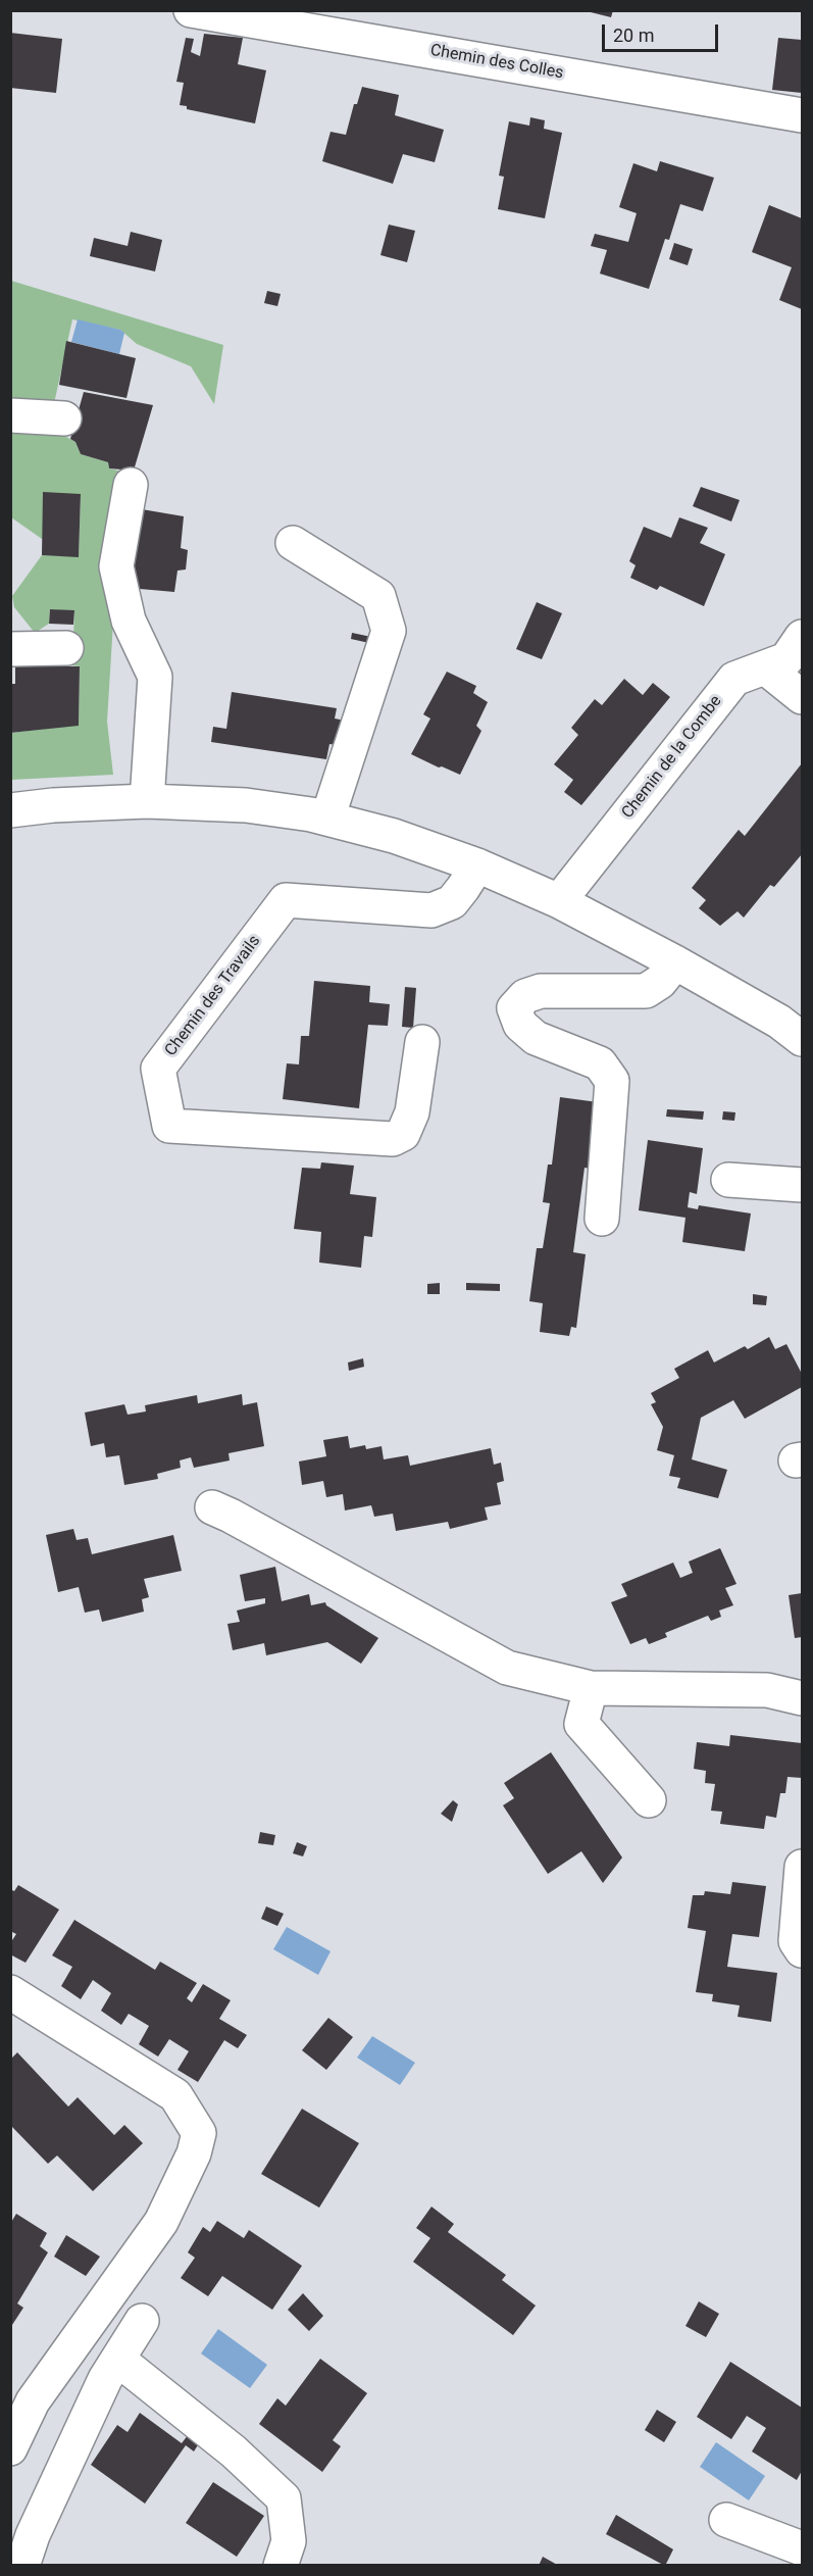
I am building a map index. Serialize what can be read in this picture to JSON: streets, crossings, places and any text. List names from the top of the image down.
{
  "streets": {
    "street": ["Chemin des Colles", "Chemin de la Combe", "Chemin des Travails"]
  },
  "scale_bar": "20 m"
}
